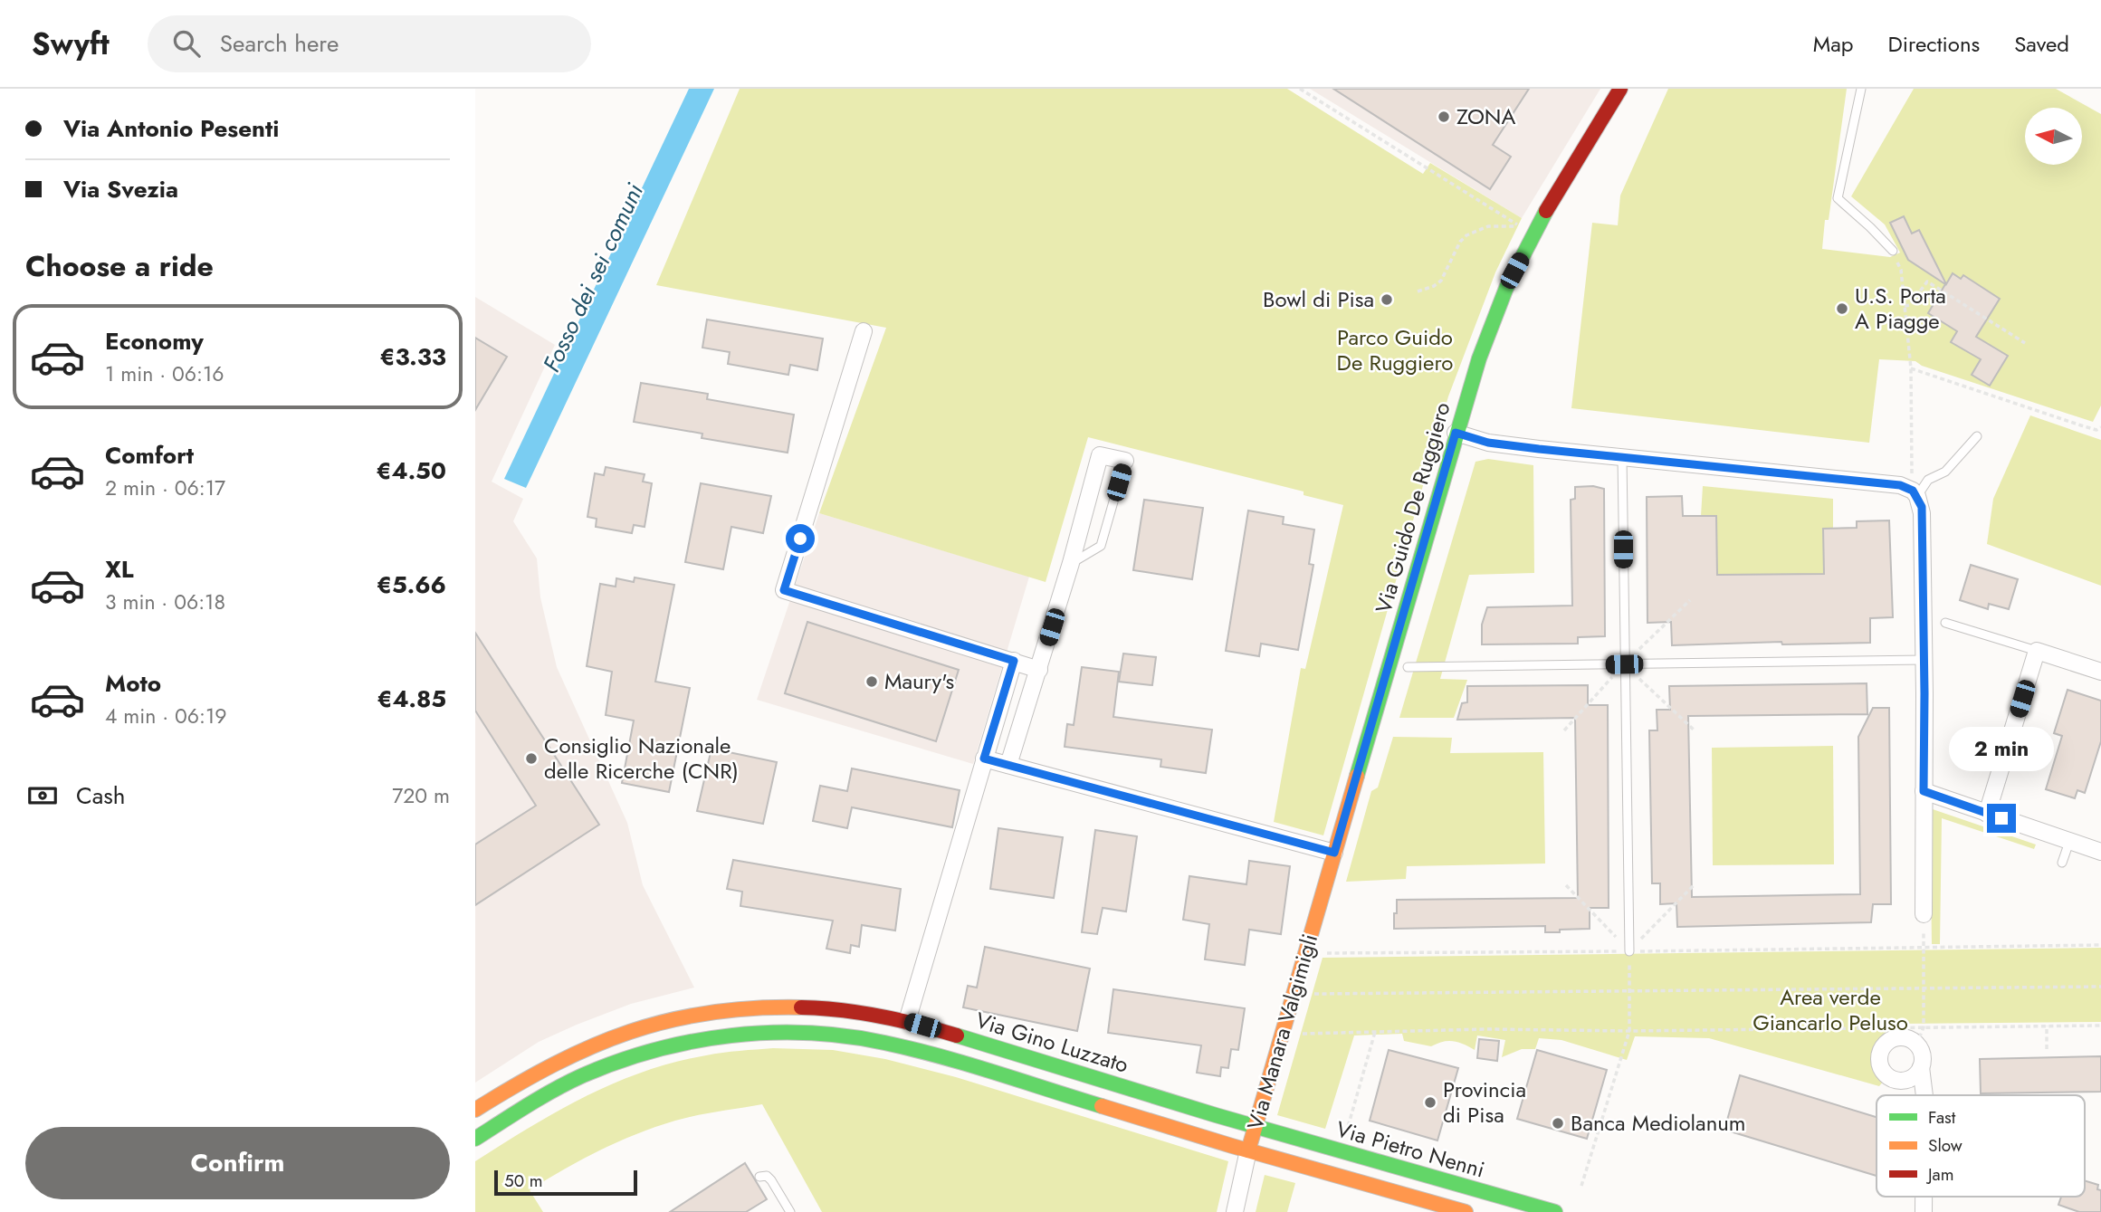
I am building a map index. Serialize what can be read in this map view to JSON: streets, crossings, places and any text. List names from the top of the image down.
{
  "streets": {
    "main road": [
      "Via Guido De Ruggiero",
      "Via Manara Valgimigli",
      "Via Gino Luzzato",
      "Via Pietro Nenni"
    ]
  },
  "crossings": [
    ["Via Guido De Ruggiero", "Via Manara Valgimigli"],
    ["Via Manara Valgimigli", "Via Gino Luzzato"],
    ["Via Manara Valgimigli", "Via Pietro Nenni"],
    ["Via Gino Luzzato", "Via Pietro Nenni"]
  ],
  "water": ["Fosso dei sei comuni"],
  "parks": ["Parco Guido De Ruggiero", "Area verde Giancarlo Peluso"],
  "places": [
    "ZONA",
    "Bowl di Pisa",
    "U.S. Porta A Piagge",
    "Maury's",
    "Consiglio Nazionale delle Ricerche (CNR)",
    "Provincia di Pisa",
    "Banca Mediolanum"
  ],
  "legend": ["Fast", "Slow", "Jam"],
  "scale_bar": "50 m",
  "north": "left",
  "page": {
    "header": "Swyft",
    "search": "Search here",
    "nav": ["Map", "Directions", "Saved"],
    "banner": ["Via Antonio Pesenti", "Via Svezia"],
    "heading": "Choose a ride",
    "list": [
      {
        "name": "Economy",
        "note": "1 min · 06:16",
        "value": "€3.33"
      },
      {
        "name": "Comfort",
        "note": "2 min · 06:17",
        "value": "€4.50"
      },
      {
        "name": "XL",
        "note": "3 min · 06:18",
        "value": "€5.66"
      },
      {
        "name": "Moto",
        "note": "4 min · 06:19",
        "value": "€4.85"
      }
    ],
    "bubble": "2 min",
    "pay": ["Cash", "720 m"],
    "buttons": "Confirm",
    "scale": "50 m"
  }
}
